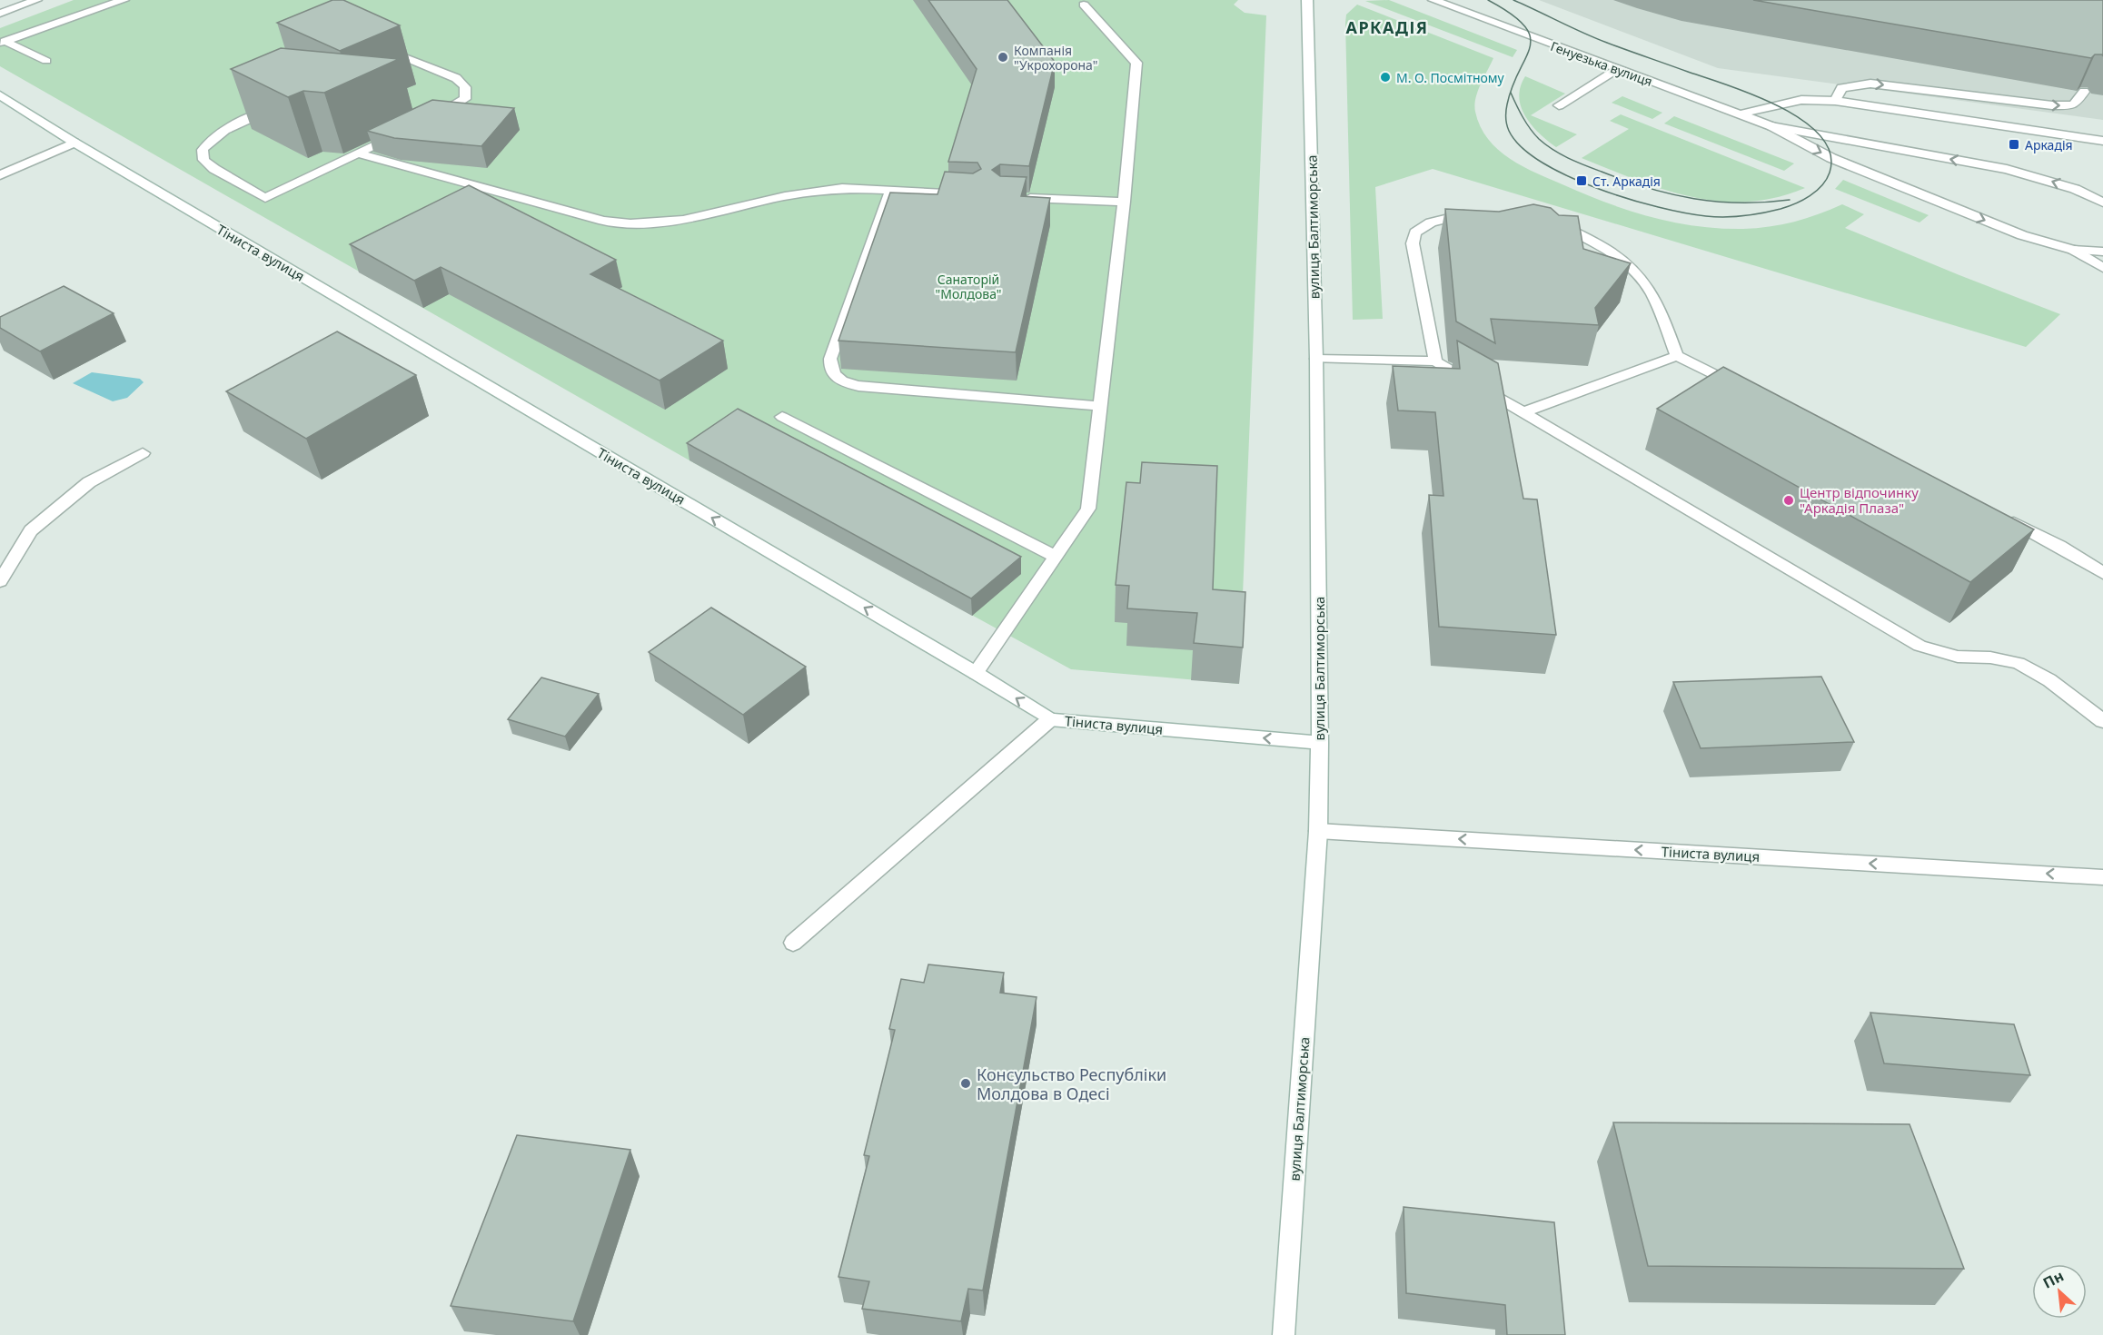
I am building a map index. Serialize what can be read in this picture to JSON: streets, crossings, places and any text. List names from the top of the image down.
{
  "streets": {
    "street": ["Генуезька вулиця", "вулиця Балтиморська", "Тіниста вулиця"]
  },
  "crossings": [
    ["вулиця Балтиморська", "Тіниста вулиця"]
  ],
  "one_way": ["Тіниста вулиця"],
  "districts": ["АРКАДІЯ"],
  "parks": ["Санаторій \"Молдова\""],
  "places": {
    "other": [
      "Компанія \"Укрохорона\"",
      "М. О. Посмітному",
      "Центр відпочинку \"Аркадія Плаза\"",
      "Консульство Республіки Молдова в Одесі"
    ],
    "transit": ["Аркадія", "Ст. Аркадія"]
  },
  "north": "top left"
}
